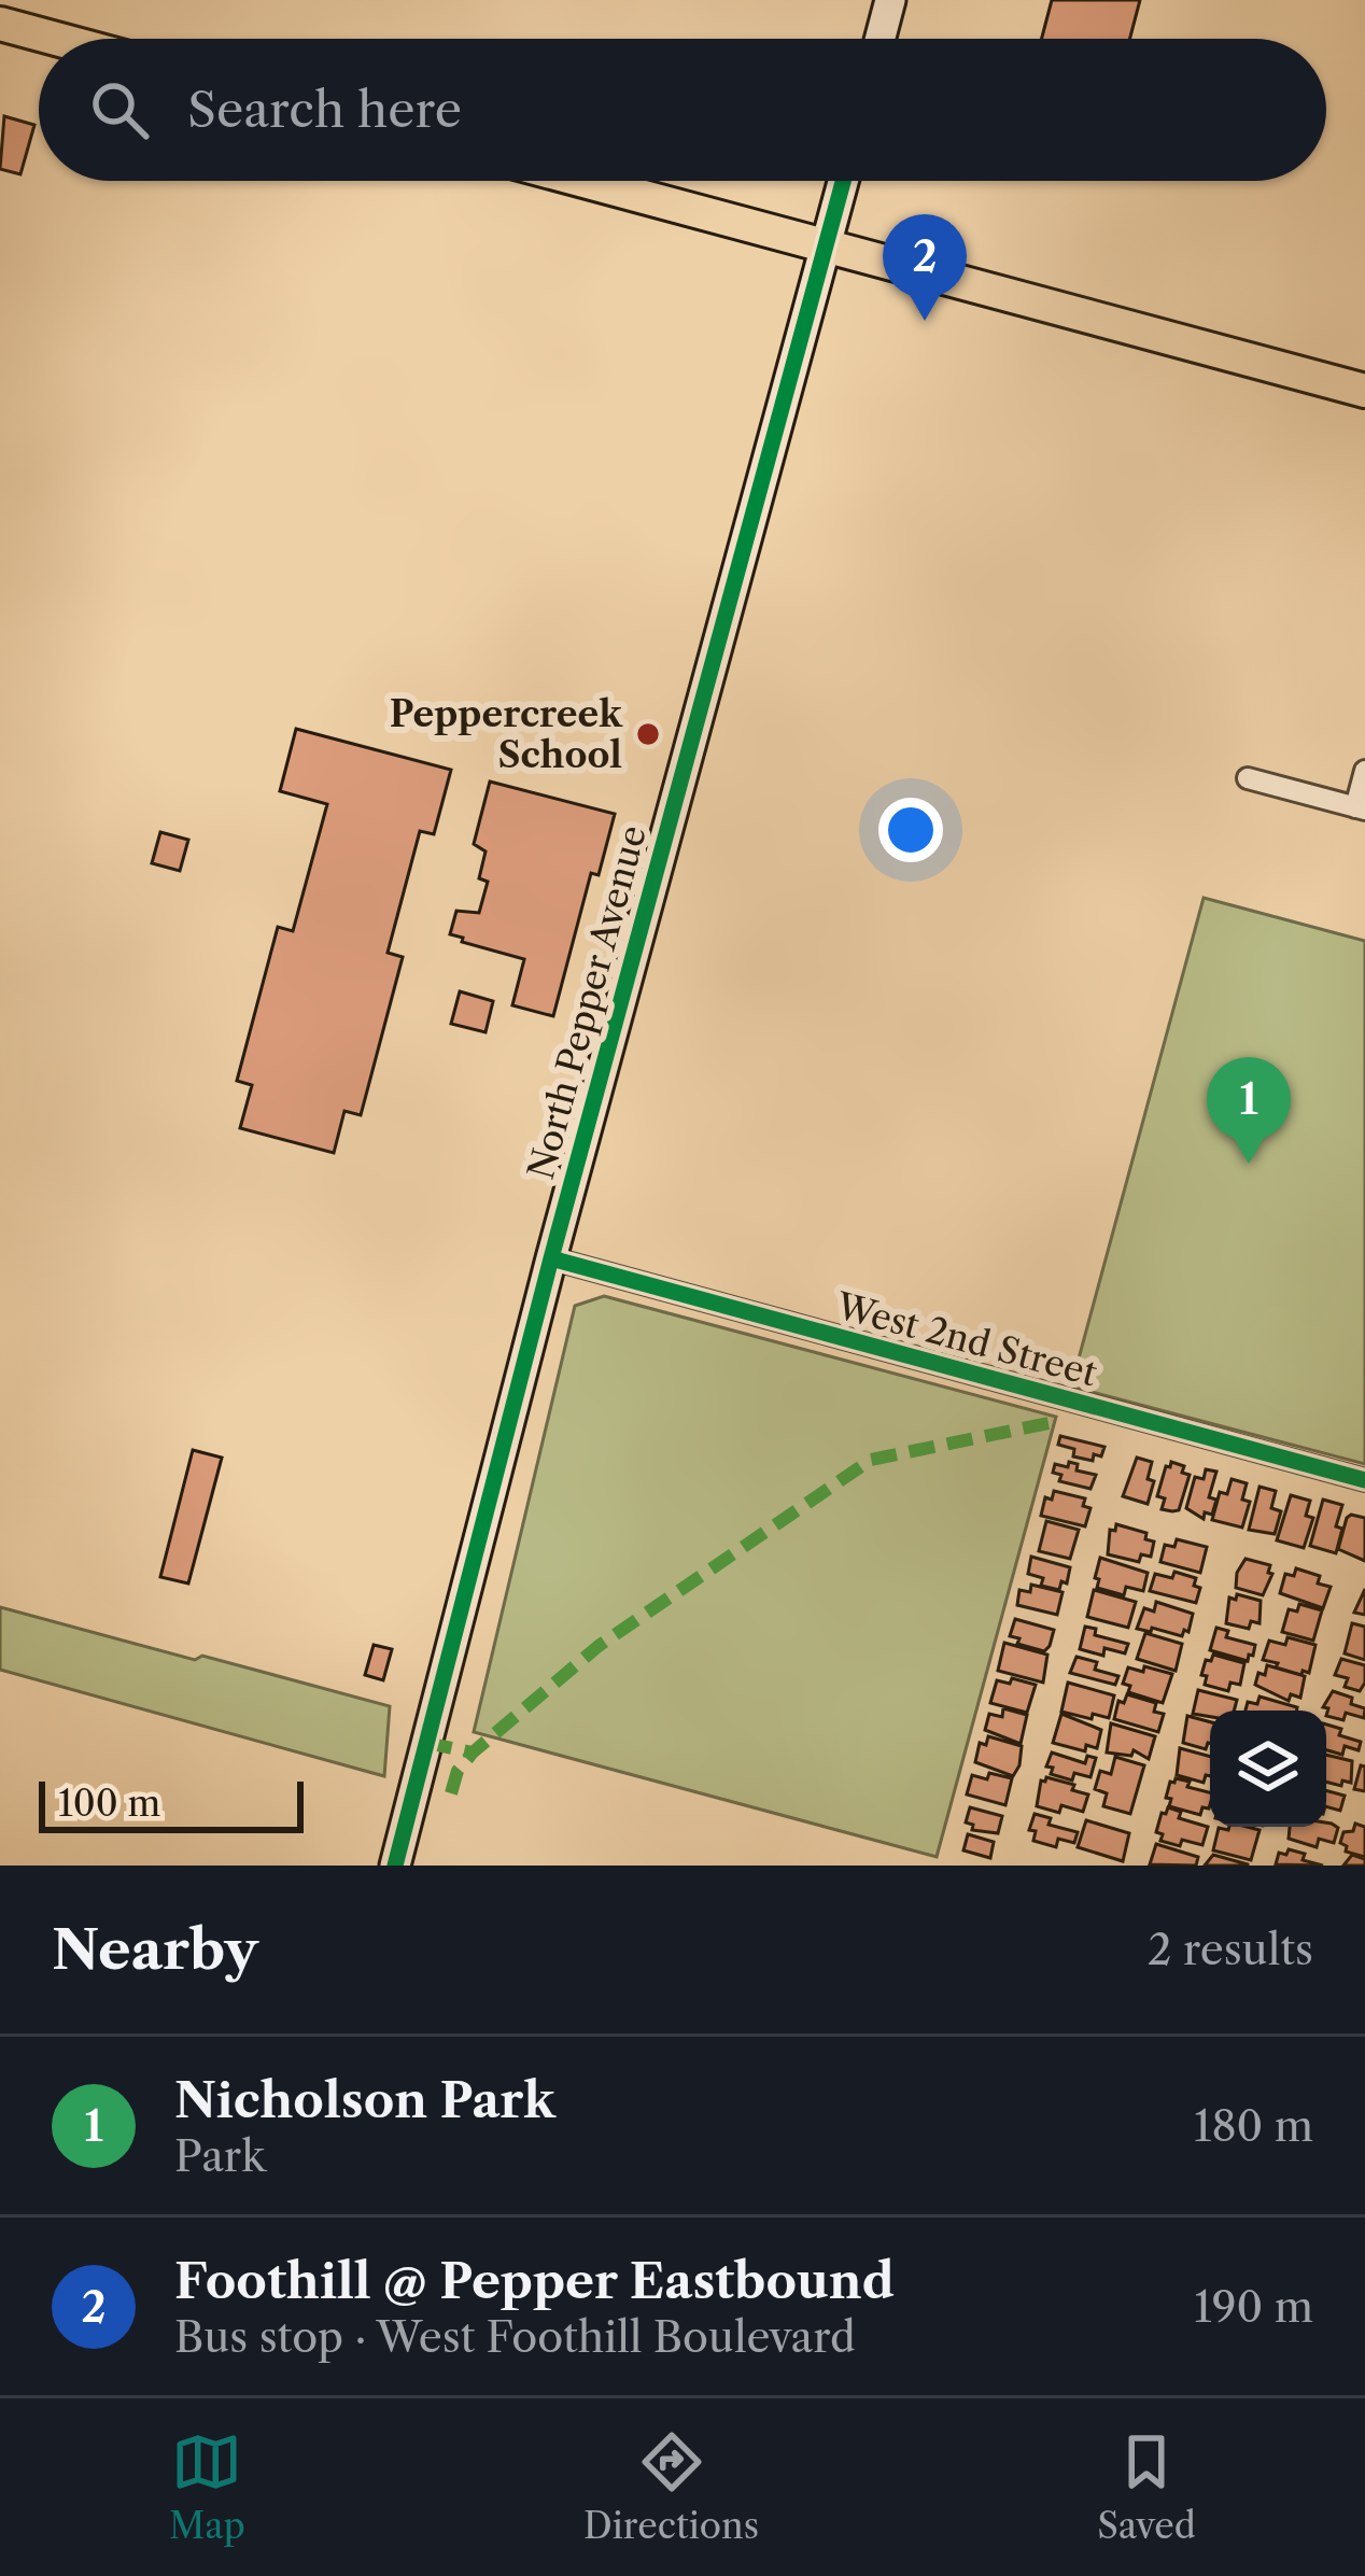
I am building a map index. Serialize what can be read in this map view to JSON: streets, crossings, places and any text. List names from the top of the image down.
{
  "streets": {
    "main road": ["North Pepper Avenue"],
    "street": ["West 2nd Street"]
  },
  "crossings": [
    ["North Pepper Avenue", "West 2nd Street"]
  ],
  "places": ["Peppercreek School"],
  "scale_bar": "100 m",
  "page": {
    "search": "Search here",
    "pins": ["2", "1"],
    "scale": "100 m",
    "heading": ["Nearby", "2 results"],
    "list": [
      {
        "mark": "1",
        "name": "Nicholson Park",
        "note": "Park",
        "value": "180 m"
      },
      {
        "mark": "2",
        "name": "Foothill @ Pepper Eastbound",
        "note": "Bus stop · West Foothill Boulevard",
        "value": "190 m"
      }
    ],
    "nav": ["Map", "Directions", "Saved"]
  }
}
